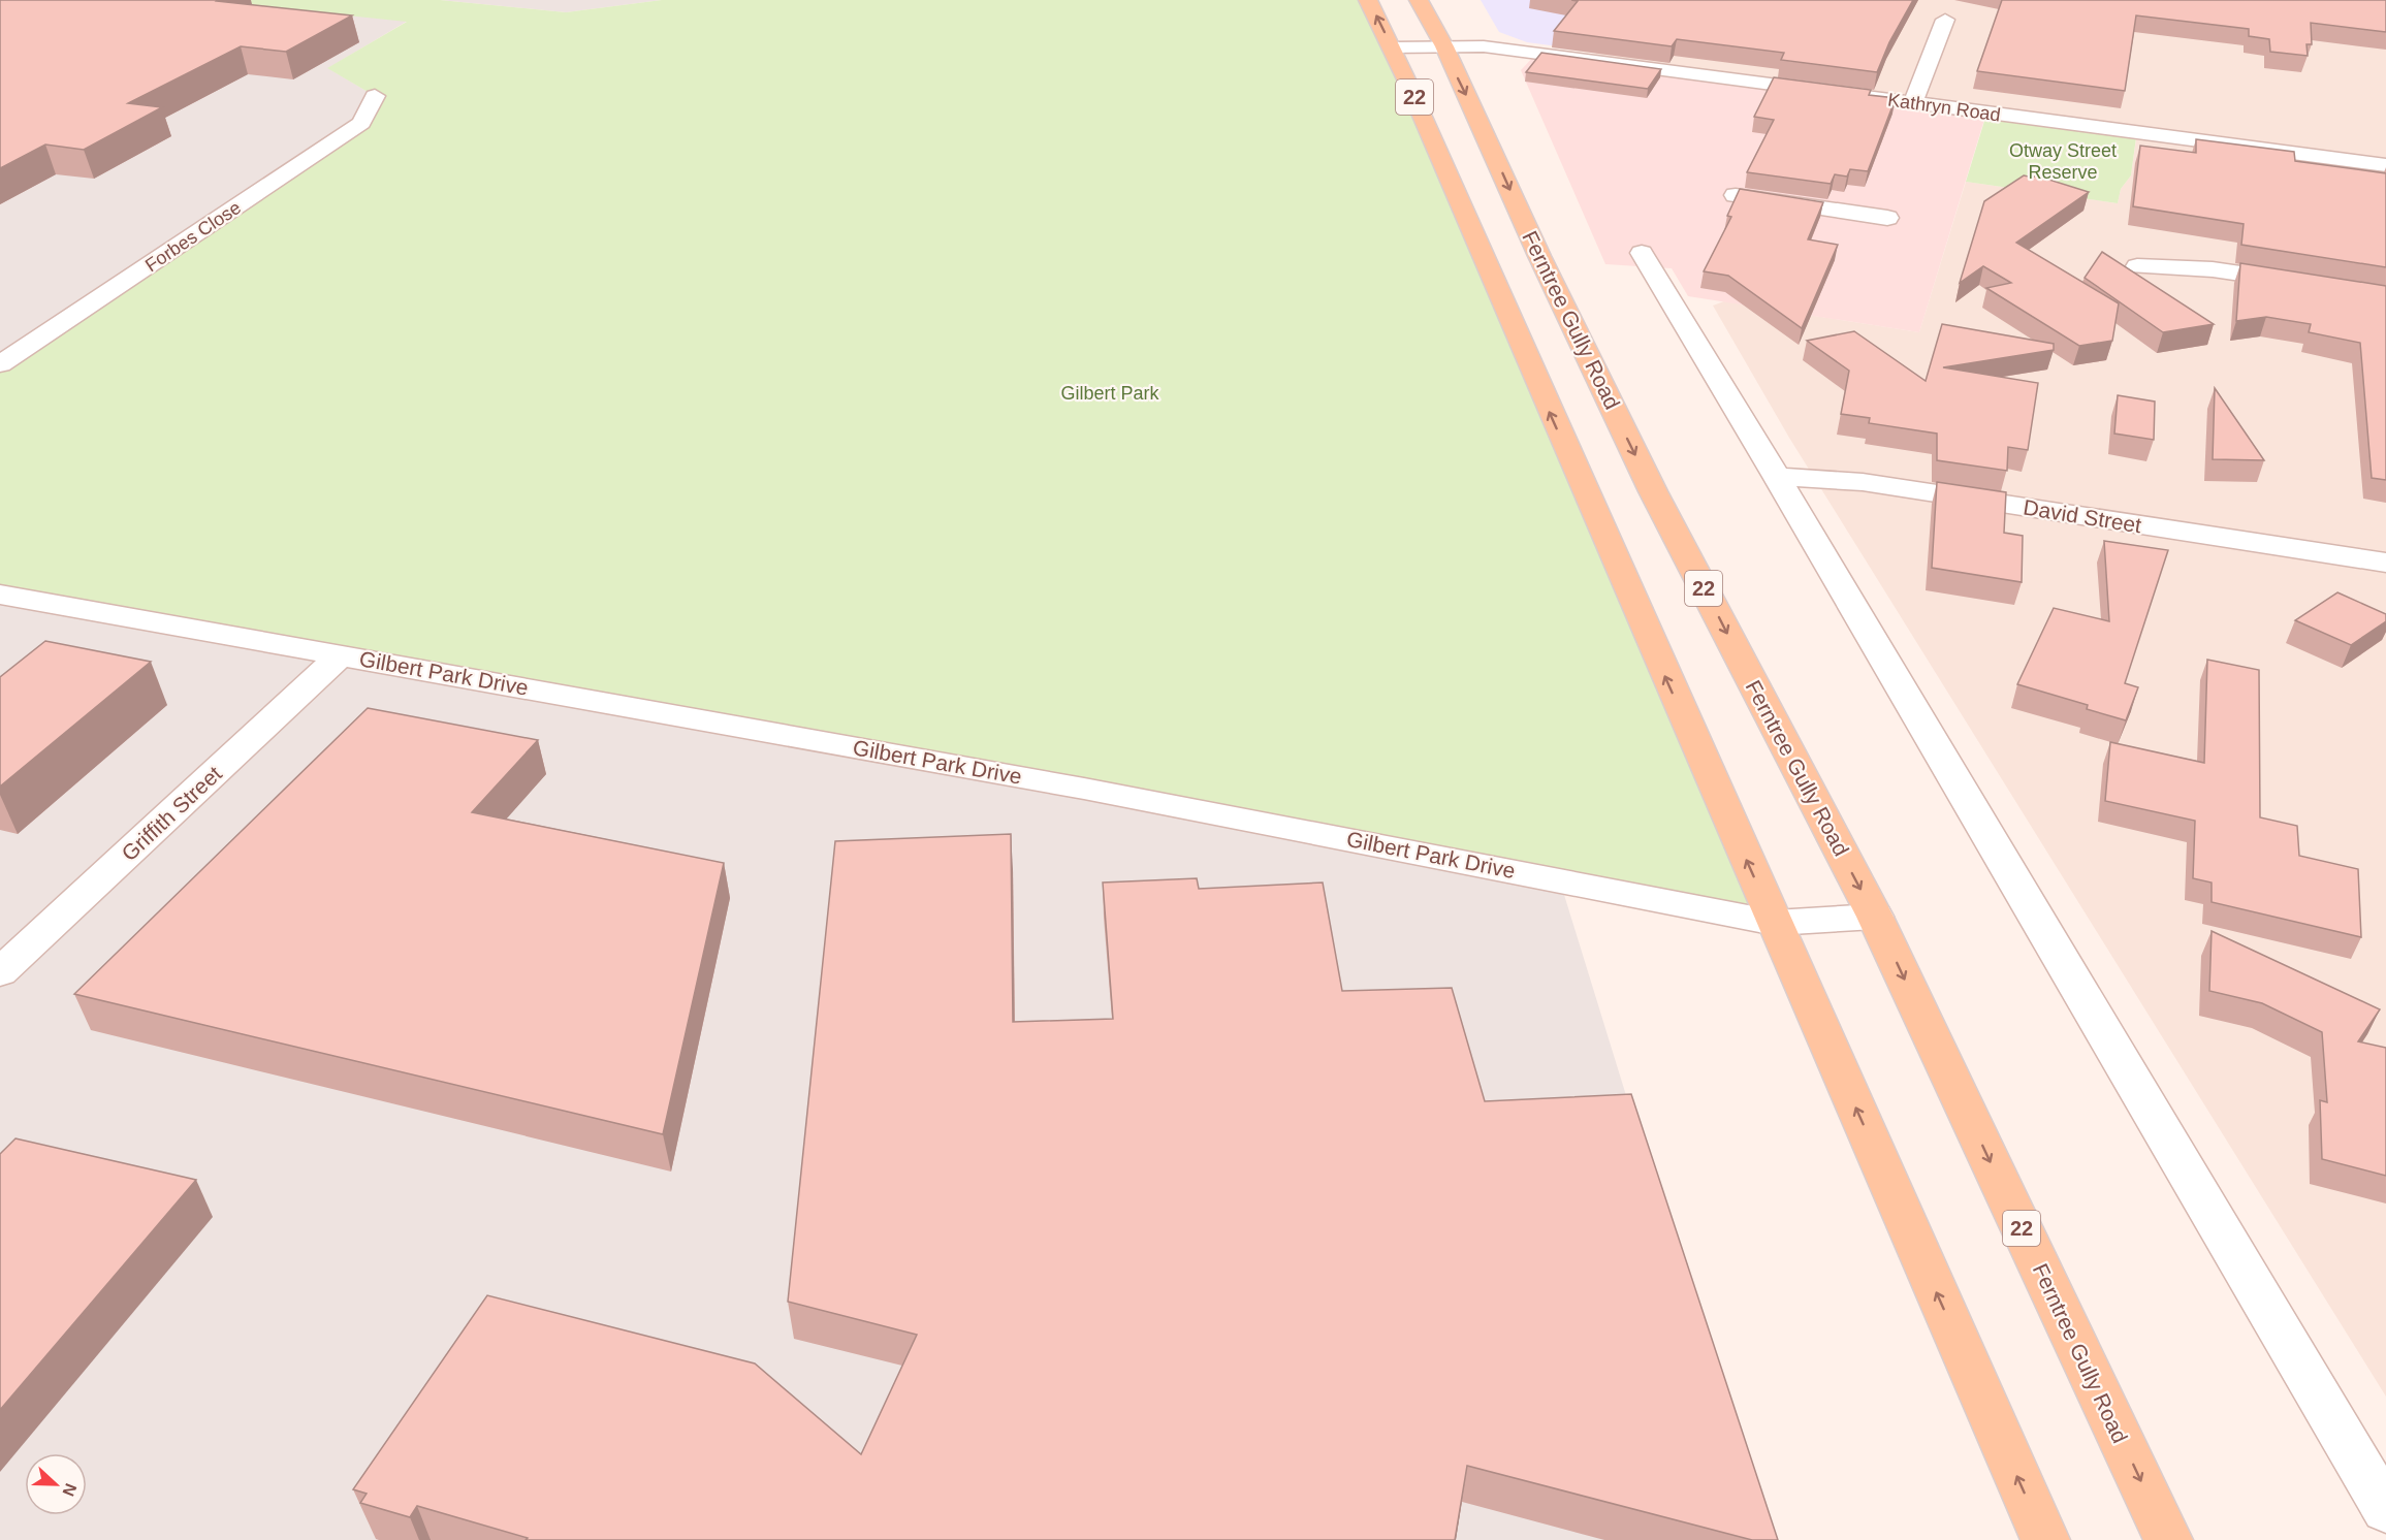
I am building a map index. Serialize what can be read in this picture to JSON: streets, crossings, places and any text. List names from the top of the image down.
{
  "streets": {
    "main road": ["22", "Ferntree Gully Road"],
    "street": [
      "Kathryn Road",
      "Forbes Close",
      "David Street",
      "Gilbert Park Drive",
      "Griffith Street"
    ]
  },
  "crossings": [
    ["Kathryn Road", "Ferntree Gully Road"],
    ["Ferntree Gully Road", "Gilbert Park Drive"],
    ["Gilbert Park Drive", "Griffith Street"]
  ],
  "parks": ["Otway Street Reserve", "Gilbert Park"],
  "north": "right"
}
